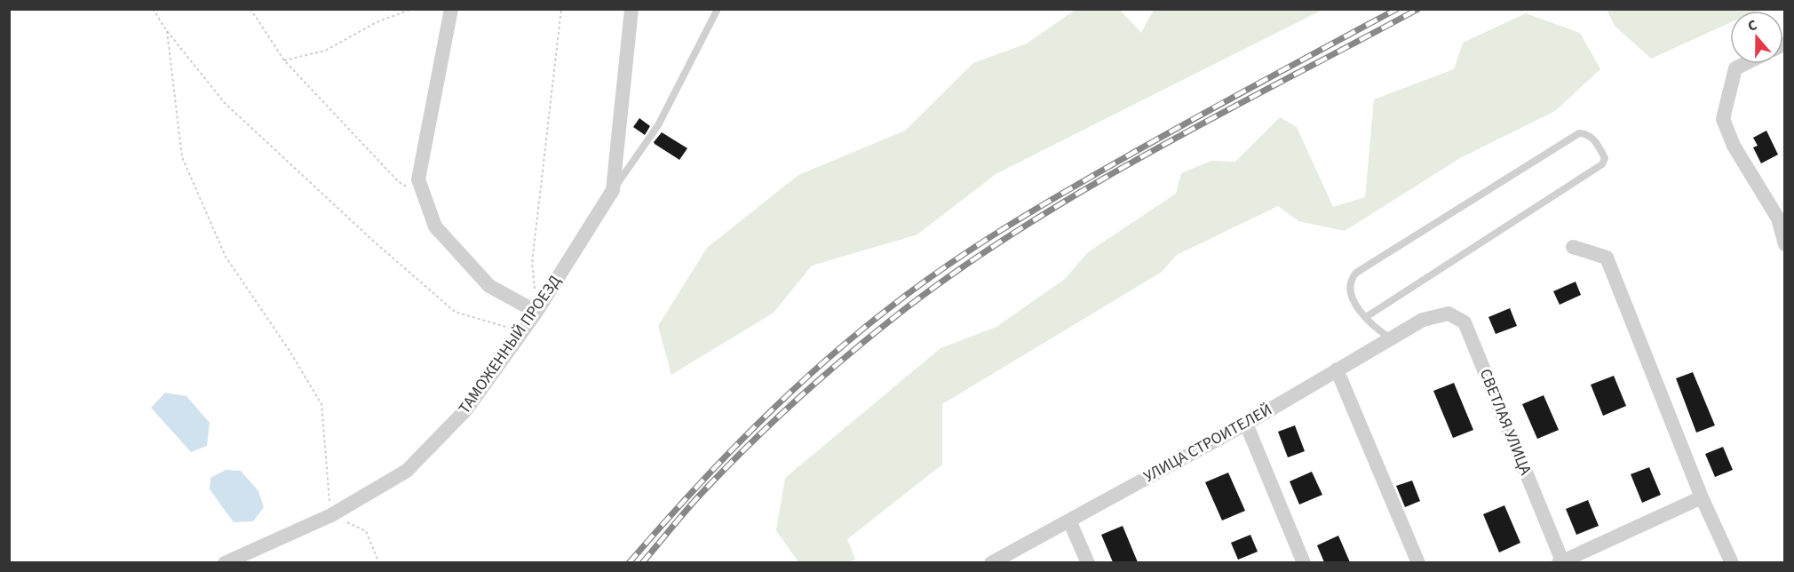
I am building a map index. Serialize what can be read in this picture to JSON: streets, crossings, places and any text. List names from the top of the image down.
{
  "streets": {
    "street": ["ТАМОЖЕННЫЙ ПРОЕЗД", "СВЕТЛАЯ УЛИЦА", "УЛИЦА СТРОИТЕЛЕЙ"]
  },
  "crossings": [
    ["СВЕТЛАЯ УЛИЦА", "УЛИЦА СТРОИТЕЛЕЙ"]
  ],
  "north": "top"
}
